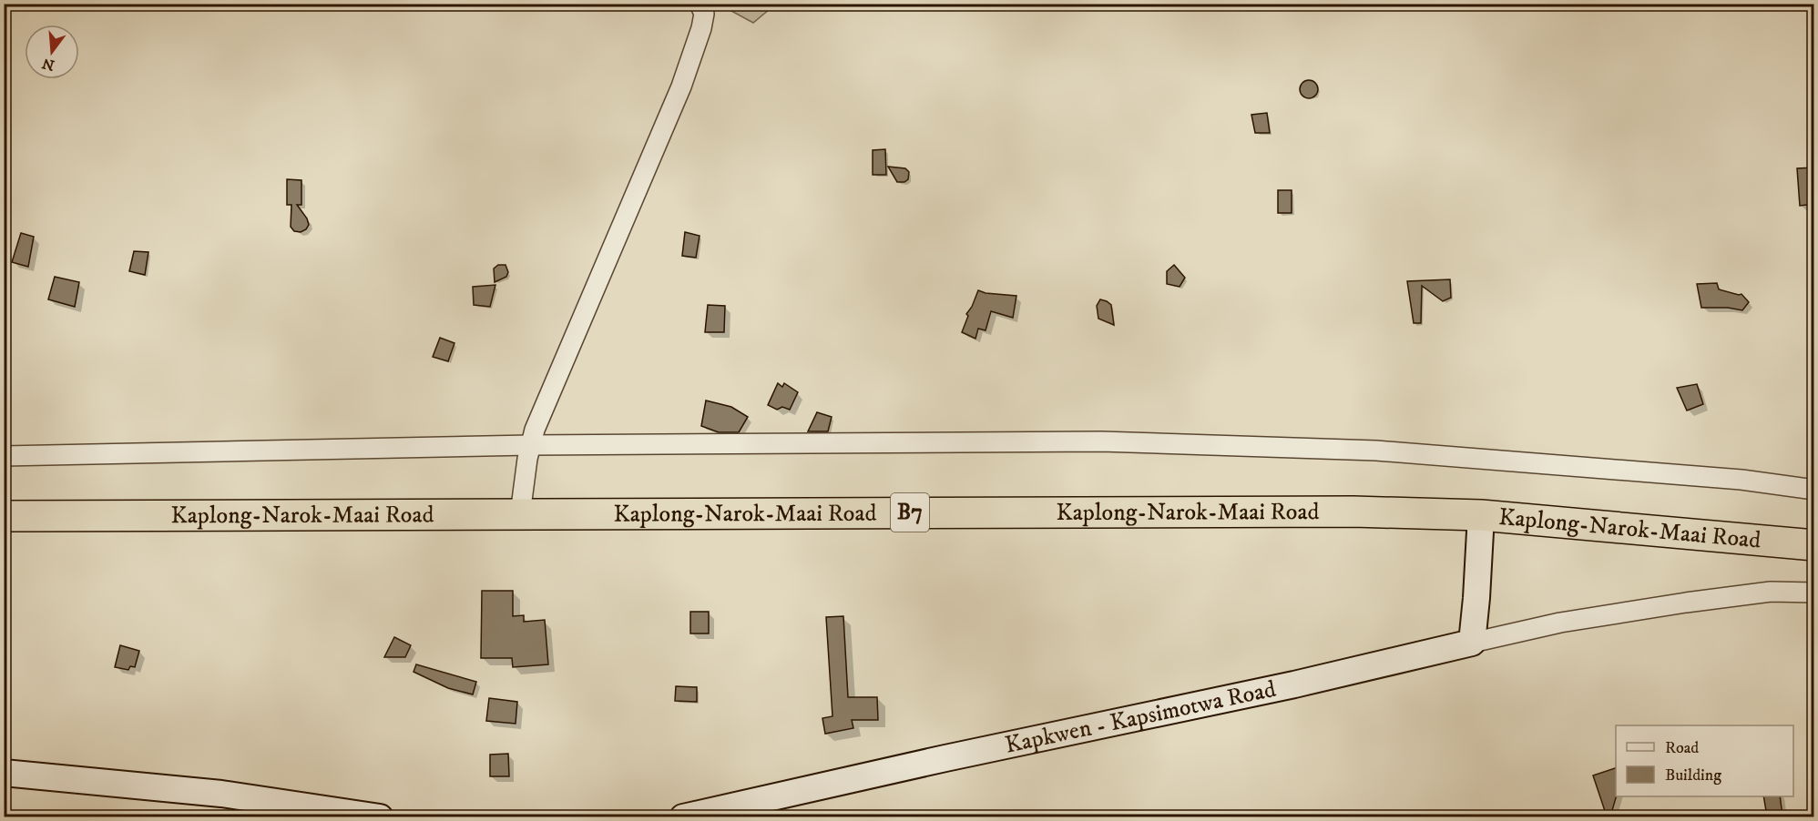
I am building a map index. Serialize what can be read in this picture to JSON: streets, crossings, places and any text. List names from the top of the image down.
{
  "streets": {
    "highway": ["Kaplong-Narok-Maai Road", "B7"],
    "street": ["Kapkwen - Kapsimotwa Road"]
  },
  "legend": ["Road", "Building"],
  "north": "bottom"
}
